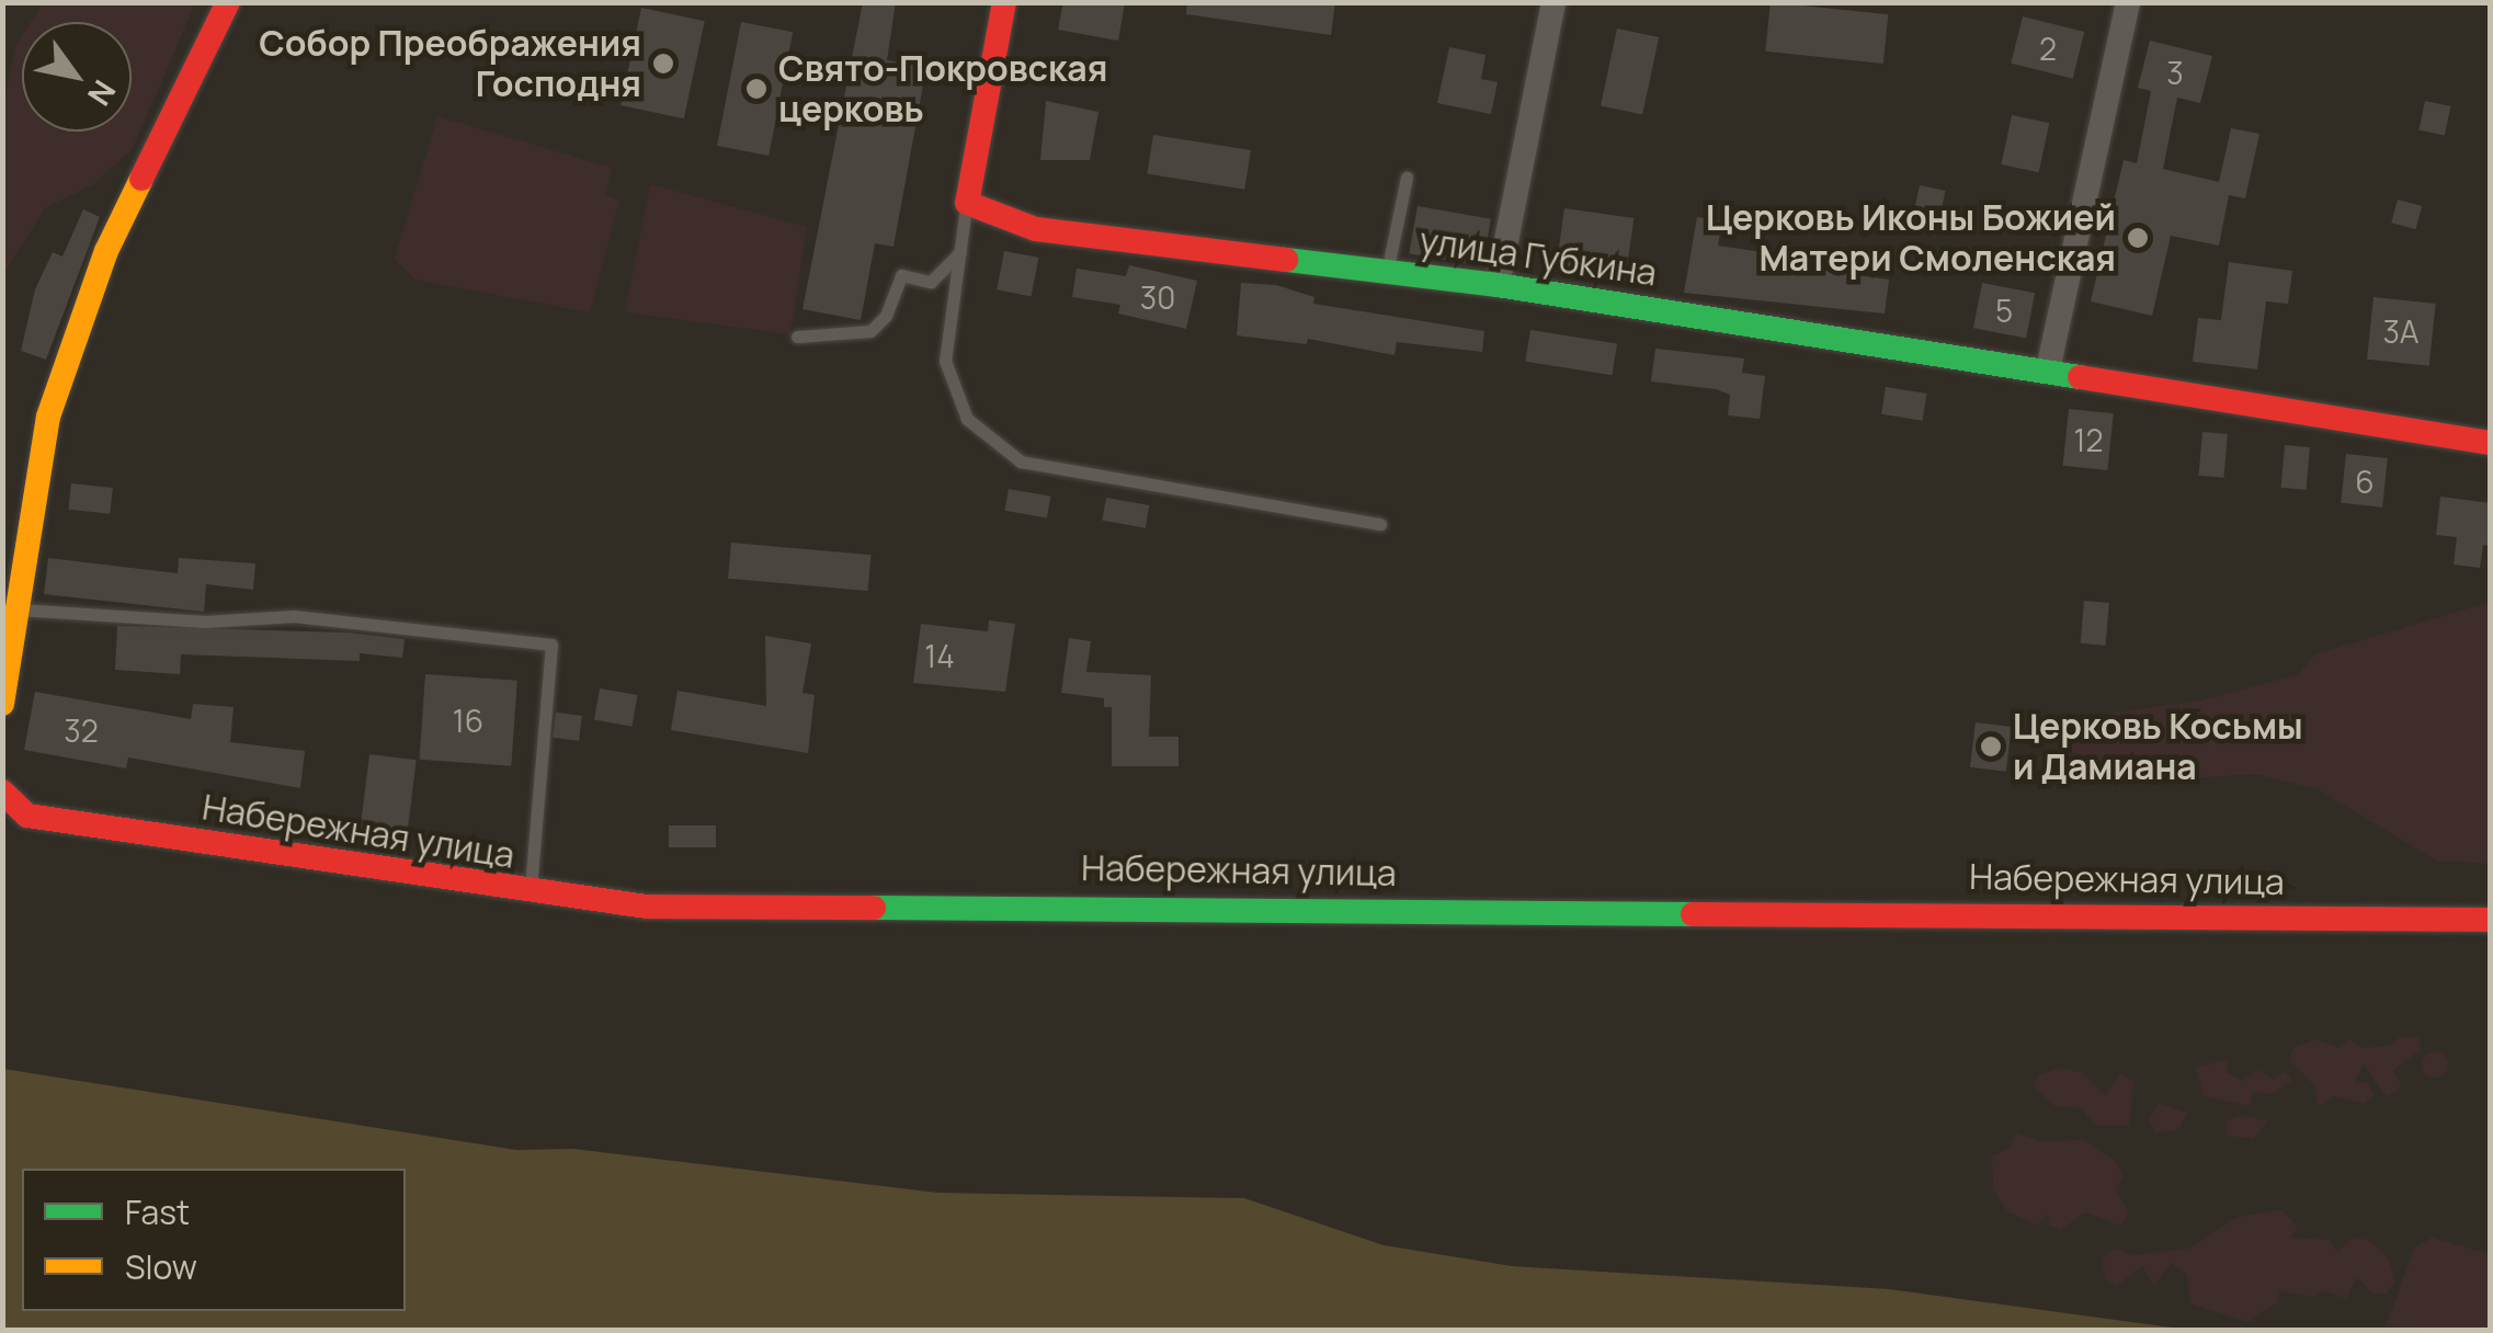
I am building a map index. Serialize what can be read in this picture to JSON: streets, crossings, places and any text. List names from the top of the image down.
{
  "streets": {
    "street": ["улица Губкина", "Набережная улица"]
  },
  "places": [
    "Собор Преображения Господня",
    "Свято-Покровская церковь",
    "Церковь Иконы Божией Матери Смоленская",
    "Церковь Косьмы и Дамиана"
  ],
  "house_numbers": [
    "2",
    "3",
    "30",
    "5",
    "3А",
    "12",
    "6",
    "14",
    "16",
    "32"
  ],
  "legend": ["Fast", "Slow"],
  "north": "bottom right"
}
